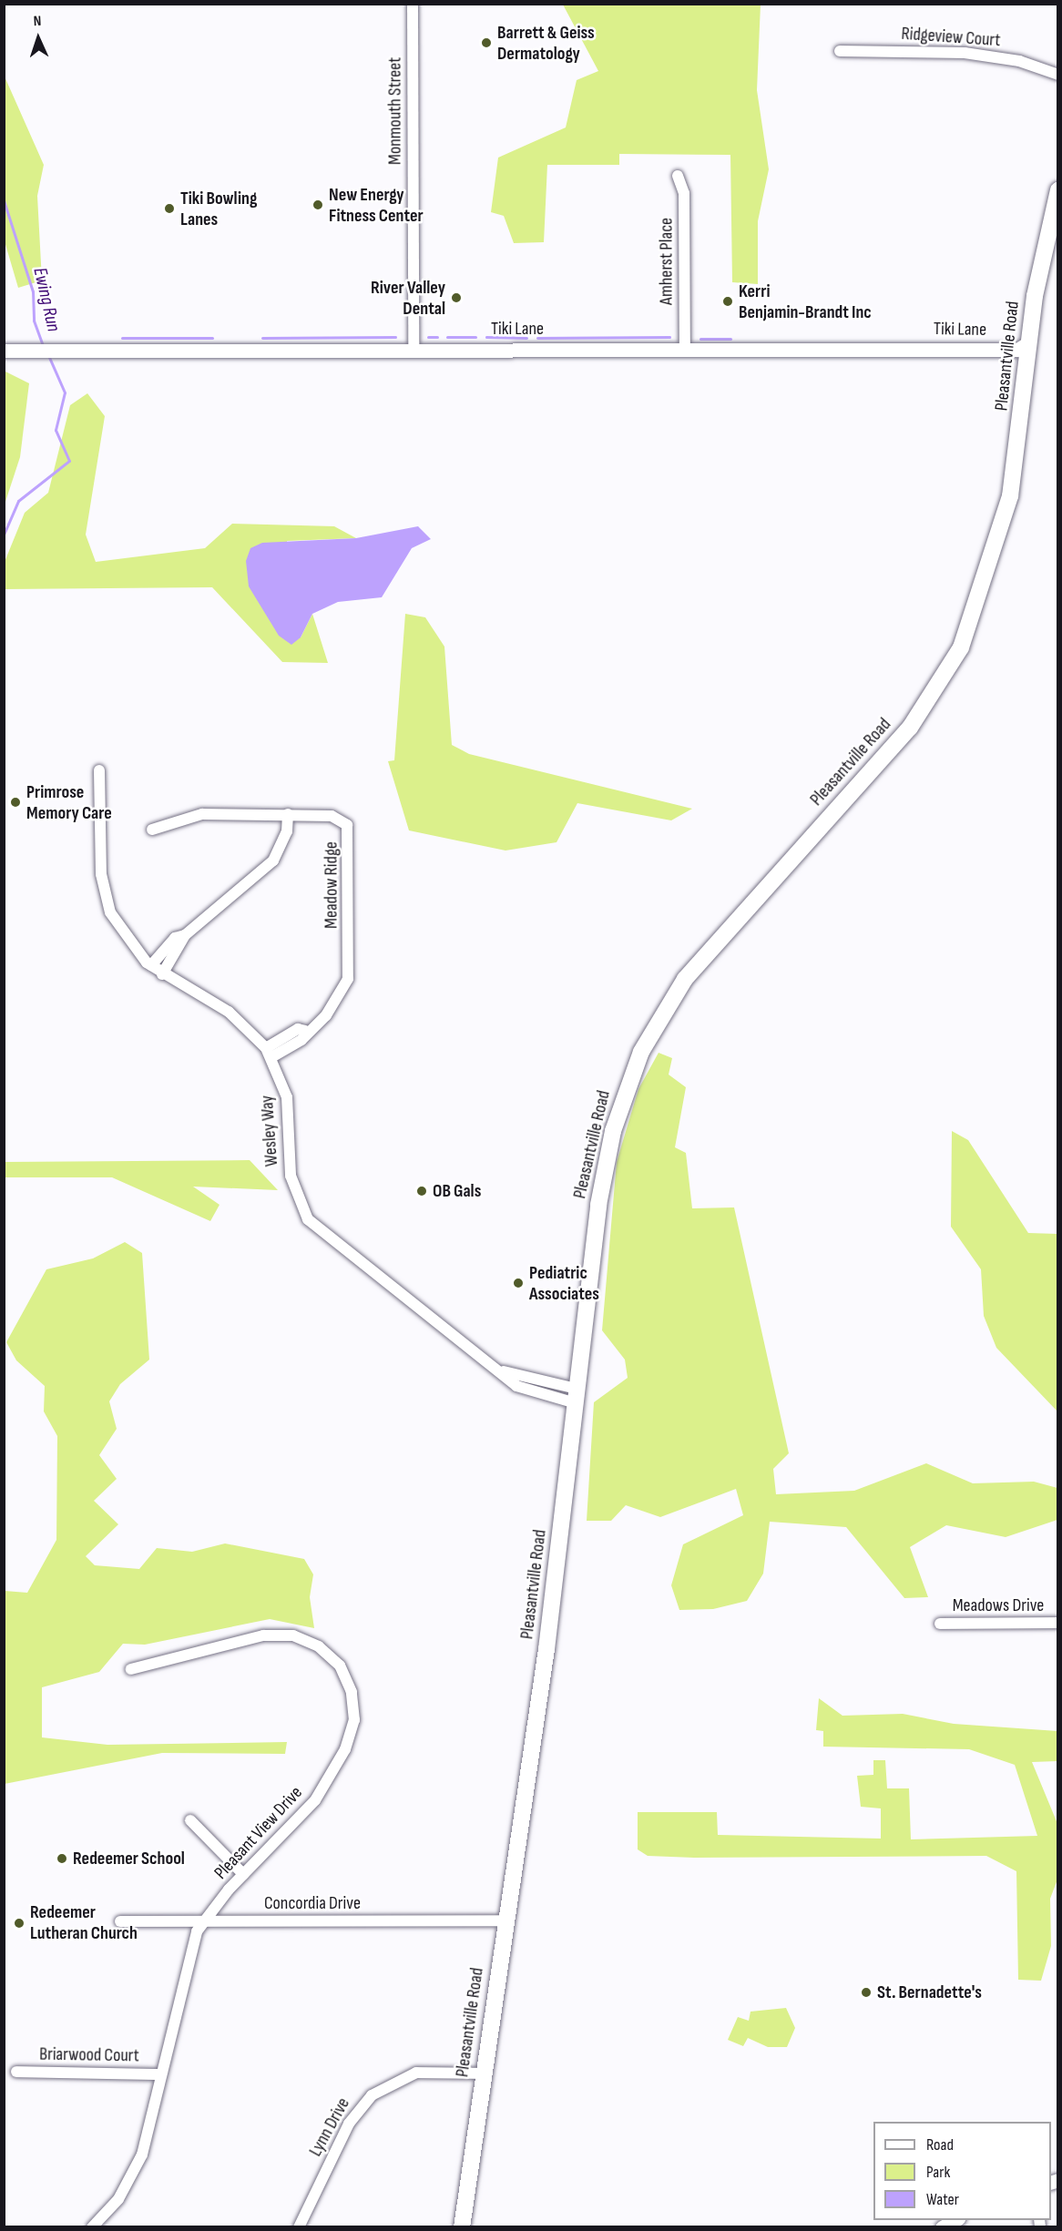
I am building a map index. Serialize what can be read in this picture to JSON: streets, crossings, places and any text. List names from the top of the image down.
{
  "streets": {
    "main road": ["Pleasantville Road"],
    "street": [
      "Ridgeview Court",
      "Monmouth Street",
      "Amherst Place",
      "Tiki Lane",
      "Meadow Ridge",
      "Wesley Way",
      "Meadows Drive",
      "Pleasant View Drive",
      "Concordia Drive",
      "Briarwood Court",
      "Lynn Drive"
    ]
  },
  "crossings": [
    ["Monmouth Street", "Tiki Lane"],
    ["Amherst Place", "Tiki Lane"],
    ["Tiki Lane", "Pleasantville Road"],
    ["Pleasantville Road", "Wesley Way"],
    ["Pleasantville Road", "Concordia Drive"],
    ["Pleasantville Road", "Lynn Drive"],
    ["Meadow Ridge", "Wesley Way"],
    ["Pleasant View Drive", "Concordia Drive"],
    ["Pleasant View Drive", "Briarwood Court"]
  ],
  "water": ["Ewing Run"],
  "places": [
    "Barrett & Geiss Dermatology",
    "New Energy Fitness Center",
    "Tiki Bowling Lanes",
    "River Valley Dental",
    "Kerri Benjamin-Brandt Inc",
    "Primrose Memory Care",
    "OB Gals",
    "Pediatric Associates",
    "Redeemer School",
    "Redeemer Lutheran Church",
    "St. Bernadette's"
  ],
  "legend": ["Road", "Park", "Water"],
  "north": "top"
}
